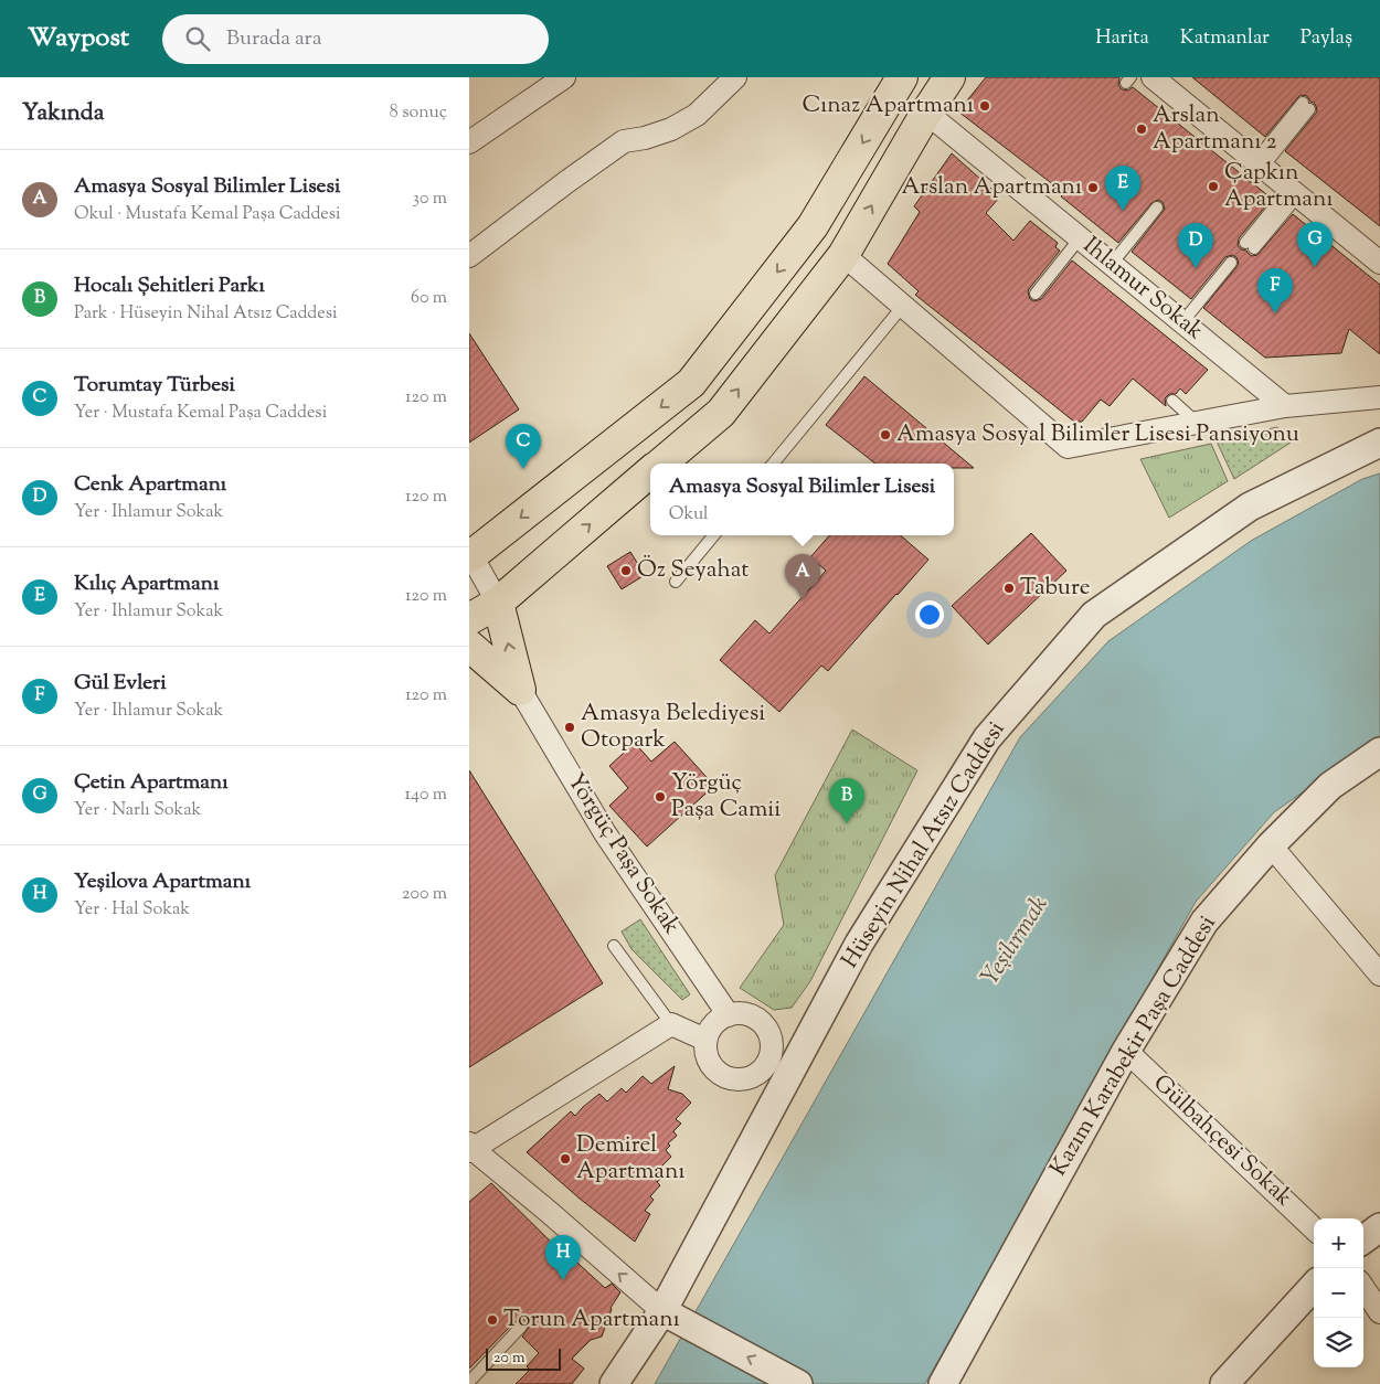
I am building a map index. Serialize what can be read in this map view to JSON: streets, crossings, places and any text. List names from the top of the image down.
{
  "streets": {
    "street": [
      "Ihlamur Sokak",
      "Hüseyin Nihal Atsız Caddesi",
      "Yörgüç Paşa Sokak",
      "Kazım Karabekir Paşa Caddesi",
      "Gülbahçesi Sokak"
    ]
  },
  "crossings": [
    ["Hüseyin Nihal Atsız Caddesi", "Yörgüç Paşa Sokak"],
    ["Kazım Karabekir Paşa Caddesi", "Gülbahçesi Sokak"]
  ],
  "water": ["Yeşilırmak"],
  "places": [
    "Cınaz Apartmanı",
    "Arslan Apartmanı 2",
    "Çapkın Apartmanı",
    "Arslan Apartmanı",
    "Amasya Sosyal Bilimler Lisesi Pansiyonu",
    "Öz Seyahat",
    "Tabure",
    "Amasya Belediyesi Otopark",
    "Yörgüç Paşa Camii",
    "Demirel Apartmanı",
    "Torun Apartmanı"
  ],
  "scale_bar": "20 m",
  "page": {
    "header": "Waypost",
    "search": "Burada ara",
    "nav": ["Harita", "Katmanlar", "Paylaş"],
    "heading": ["Yakında", "8 sonuç"],
    "list": [
      {
        "mark": "A",
        "name": "Amasya Sosyal Bilimler Lisesi",
        "note": "Okul · Mustafa Kemal Paşa Caddesi",
        "value": "30 m"
      },
      {
        "mark": "B",
        "name": "Hocalı Şehitleri Parkı",
        "note": "Park · Hüseyin Nihal Atsız Caddesi",
        "value": "60 m"
      },
      {
        "mark": "C",
        "name": "Torumtay Türbesi",
        "note": "Yer · Mustafa Kemal Paşa Caddesi",
        "value": "120 m"
      },
      {
        "mark": "D",
        "name": "Cenk Apartmanı",
        "note": "Yer · Ihlamur Sokak",
        "value": "120 m"
      },
      {
        "mark": "E",
        "name": "Kılıç Apartmanı",
        "note": "Yer · Ihlamur Sokak",
        "value": "120 m"
      },
      {
        "mark": "F",
        "name": "Gül Evleri",
        "note": "Yer · Ihlamur Sokak",
        "value": "120 m"
      },
      {
        "mark": "G",
        "name": "Çetin Apartmanı",
        "note": "Yer · Narlı Sokak",
        "value": "140 m"
      },
      {
        "mark": "H",
        "name": "Yeşilova Apartmanı",
        "note": "Yer · Hal Sokak",
        "value": "200 m"
      }
    ],
    "pins": [
      "E",
      "G",
      "D",
      "F",
      "C",
      "A",
      "B",
      "H"
    ],
    "popup": ["Amasya Sosyal Bilimler Lisesi", "Okul"],
    "map_buttons": ["+", "−"],
    "scale": "20 m"
  }
}
